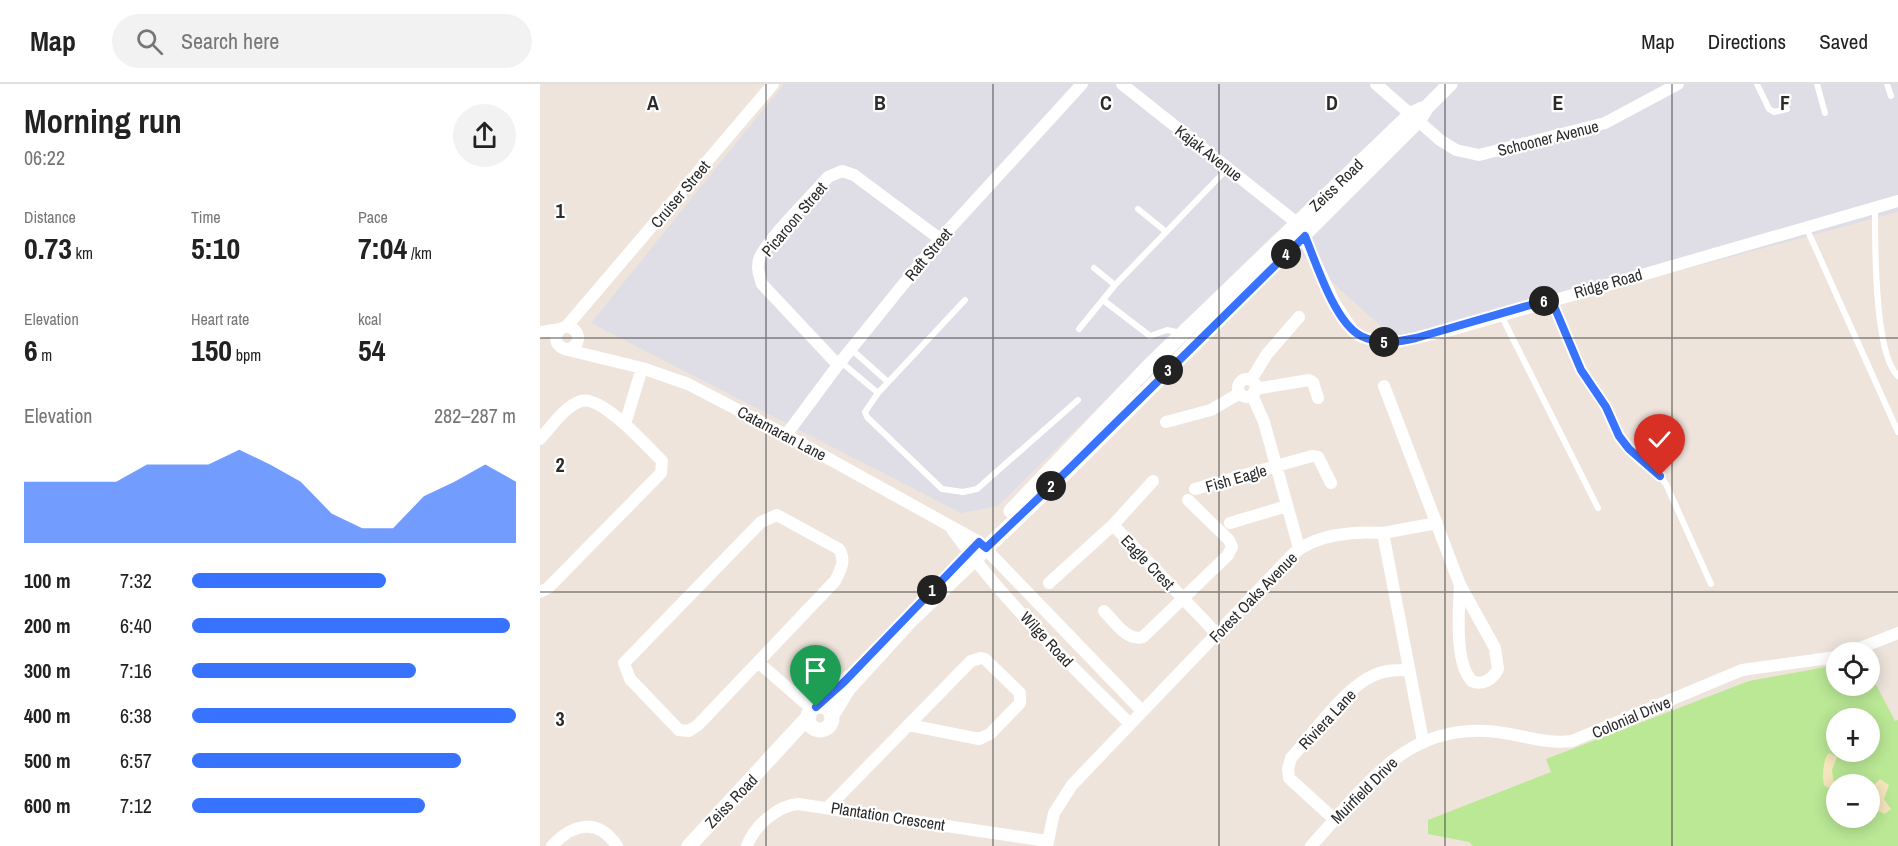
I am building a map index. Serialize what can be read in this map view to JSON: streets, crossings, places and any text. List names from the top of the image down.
{
  "streets": {
    "street": [
      "Schooner Avenue",
      "Kajak Avenue",
      "Zeiss Road",
      "Cruiser Street",
      "Picaroon Street",
      "Raft Street",
      "Ridge Road",
      "Catamaran Lane",
      "Fish Eagle",
      "Eagle Crest",
      "Forest Oaks Avenue",
      "Wilge Road",
      "Colonial Drive",
      "Riviera Lane",
      "Muirfield Drive",
      "Plantation Crescent"
    ]
  },
  "crossings": [
    ["Schooner Avenue", "Zeiss Road"],
    ["Kajak Avenue", "Zeiss Road"],
    ["Kajak Avenue", "Ridge Road"],
    ["Zeiss Road", "Ridge Road"],
    ["Zeiss Road", "Catamaran Lane"],
    ["Zeiss Road", "Wilge Road"],
    ["Cruiser Street", "Catamaran Lane"],
    ["Picaroon Street", "Raft Street"],
    ["Raft Street", "Catamaran Lane"],
    ["Catamaran Lane", "Wilge Road"],
    ["Fish Eagle", "Forest Oaks Avenue"],
    ["Eagle Crest", "Forest Oaks Avenue"],
    ["Forest Oaks Avenue", "Wilge Road"],
    ["Forest Oaks Avenue", "Plantation Crescent"],
    ["Colonial Drive", "Muirfield Drive"],
    ["Riviera Lane", "Muirfield Drive"]
  ],
  "page": {
    "header": "Map",
    "search": "Search here",
    "nav": ["Map", "Directions", "Saved"],
    "heading": ["Morning run", "06:22"],
    "stats": [
      ["Distance", "0.73 km"],
      ["Time", "5:10"],
      ["Pace", "7:04 /km"],
      ["Elevation", "6 m"],
      ["Heart rate", "150 bpm"],
      ["kcal", "54"]
    ],
    "pins": [
      "4",
      "6",
      "5",
      "3",
      "2",
      "1"
    ],
    "chart": ["Elevation", "282–287 m"],
    "list": [
      {
        "name": "100 m",
        "note": "7:32"
      },
      {
        "name": "200 m",
        "note": "6:40"
      },
      {
        "name": "300 m",
        "note": "7:16"
      },
      {
        "name": "400 m",
        "note": "6:38"
      },
      {
        "name": "500 m",
        "note": "6:57"
      },
      {
        "name": "600 m",
        "note": "7:12"
      }
    ],
    "map_buttons": ["+", "−"]
  },
  "grid": {
    "columns": [
      "A",
      "B",
      "C",
      "D",
      "E",
      "F"
    ],
    "rows": ["1", "2", "3"]
  }
}
